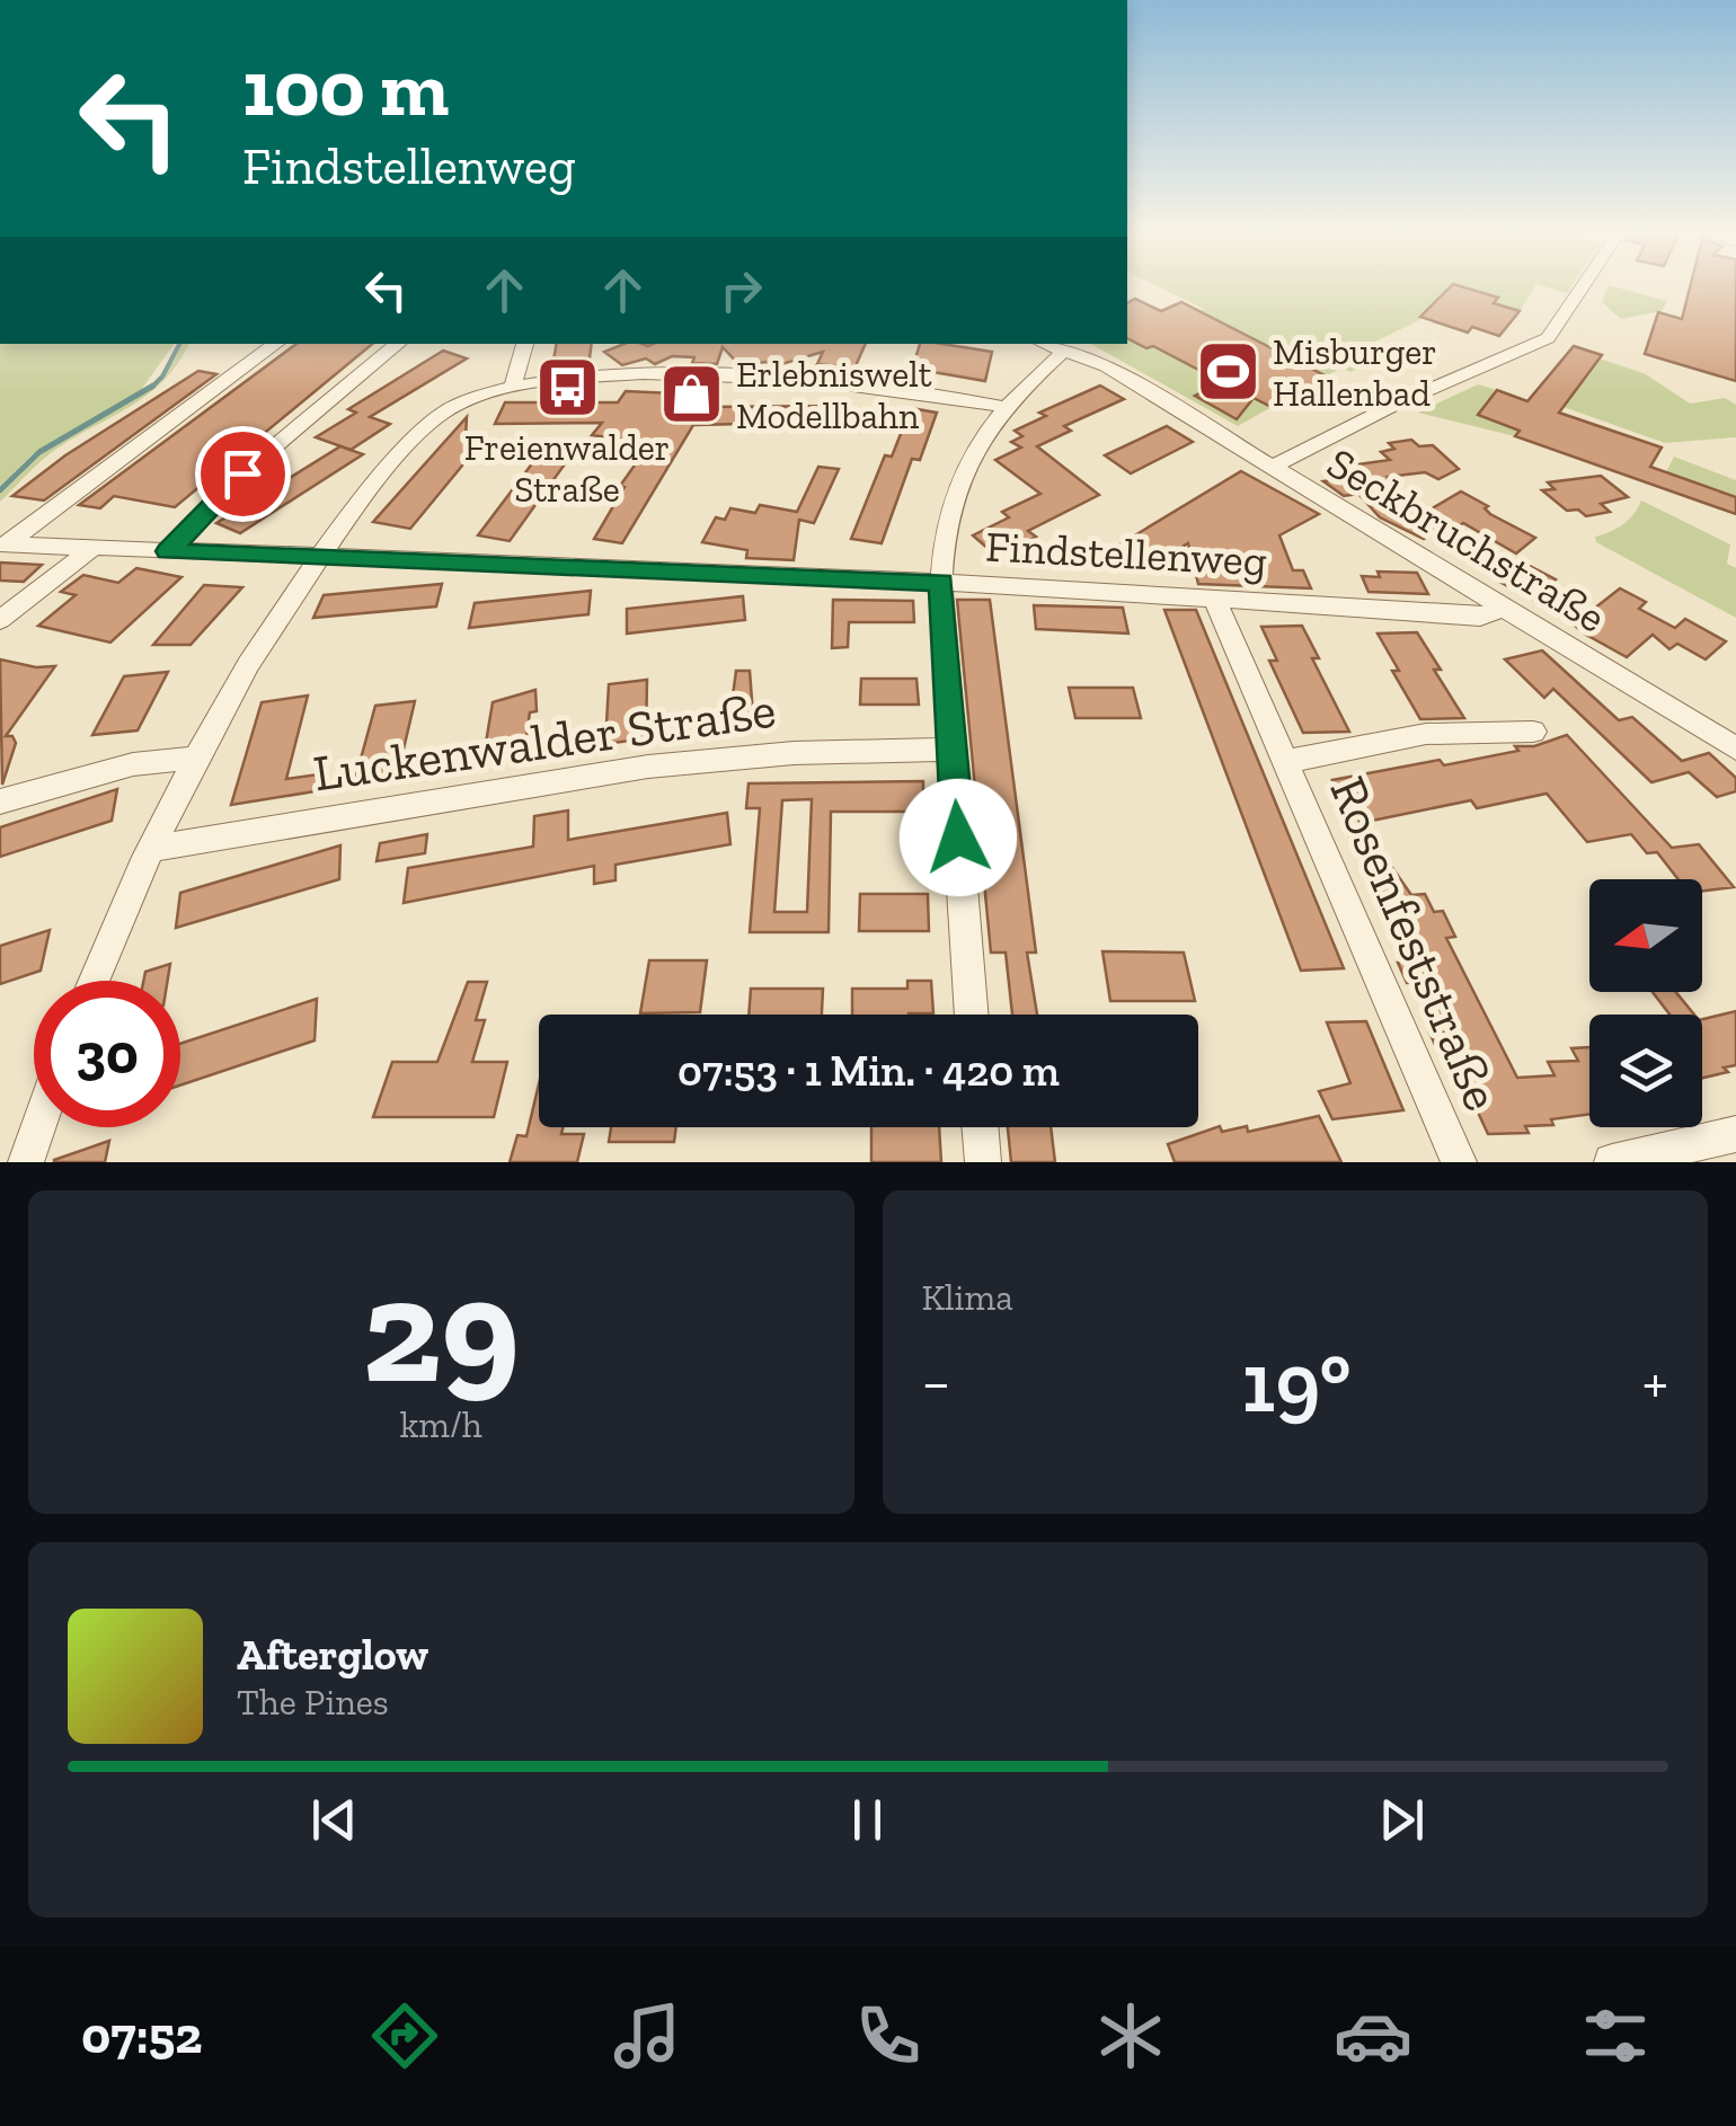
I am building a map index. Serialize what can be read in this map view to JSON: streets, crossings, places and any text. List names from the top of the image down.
{
  "streets": {
    "street": [
      "Seckbruchstraße",
      "Findstellenweg",
      "Luckenwalder Straße",
      "Rosenfeststraße"
    ]
  },
  "crossings": [
    ["Seckbruchstraße", "Findstellenweg"],
    ["Findstellenweg", "Rosenfeststraße"]
  ],
  "places": {
    "sports": ["Misburger Hallenbad"],
    "bus stop": ["Freienwalder Straße"],
    "shop": ["Erlebniswelt Modellbahn"]
  },
  "north": "left",
  "page": {
    "turn": ["100 m", "Findstellenweg"],
    "limit": "30",
    "trip": "07:53 · 1 Min. · 420 m",
    "tile": [
      ["29", "km/h"],
      "Klima"
    ],
    "heat": ["−", "19°", "+"],
    "song": ["Afterglow", "The Pines"],
    "tabs": "07:52"
  }
}
